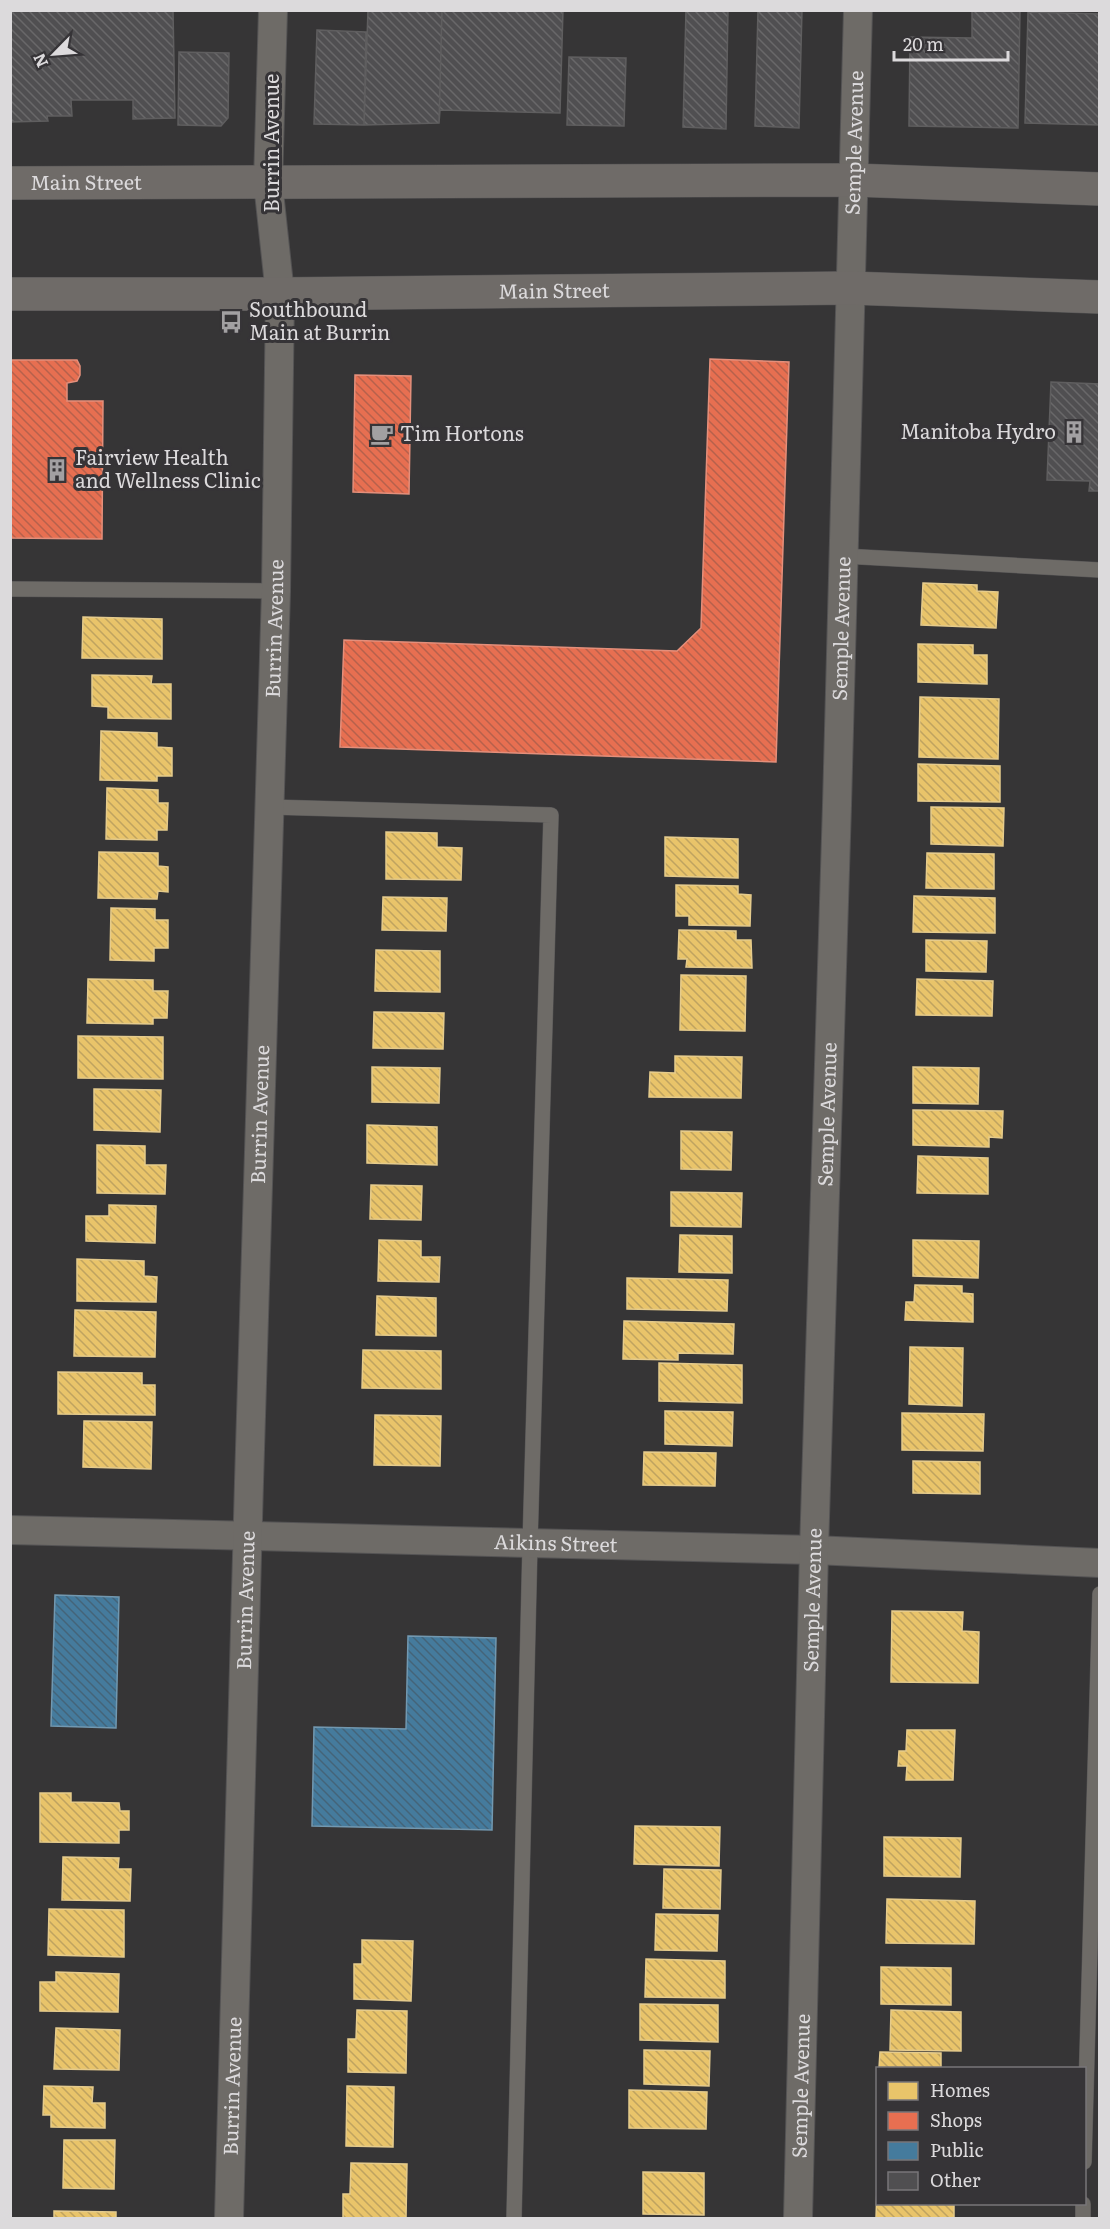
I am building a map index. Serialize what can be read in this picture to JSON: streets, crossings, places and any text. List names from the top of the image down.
{
  "streets": {
    "main road": ["Main Street"],
    "street": ["Burrin Avenue", "Semple Avenue", "Aikins Street"]
  },
  "crossings": [
    ["Burrin Avenue", "Main Street"],
    ["Burrin Avenue", "Aikins Street"],
    ["Semple Avenue", "Main Street"],
    ["Semple Avenue", "Aikins Street"]
  ],
  "places": {
    "bus stop": ["Southbound Main at Burrin"],
    "building": ["Manitoba Hydro", "Fairview Health and Wellness Clinic"],
    "cafe": ["Tim Hortons"]
  },
  "legend": [
    "Homes",
    "Shops",
    "Public",
    "Other"
  ],
  "scale_bar": "20 m",
  "north": "bottom left"
}
